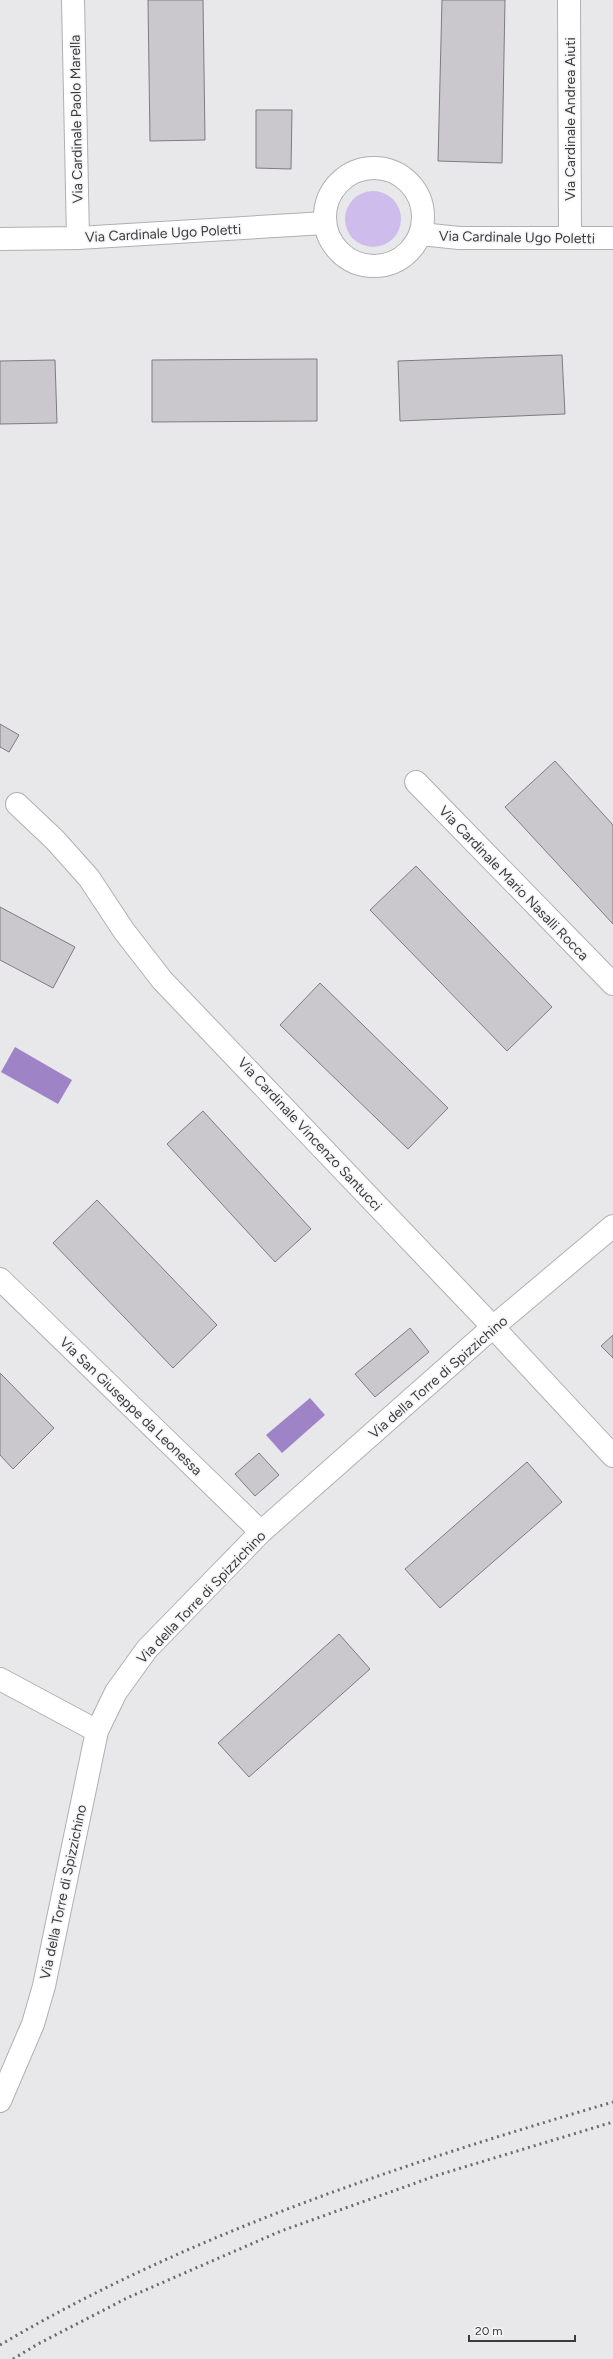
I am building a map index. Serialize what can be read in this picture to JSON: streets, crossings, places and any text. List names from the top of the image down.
{
  "streets": {
    "street": [
      "Via Cardinale Paolo Marella",
      "Via Cardinale Andrea Aiuti",
      "Via Cardinale Ugo Poletti",
      "Via Cardinale Mario Nasalli Rocca",
      "Via Cardinale Vincenzo Santucci",
      "Via della Torre di Spizzichino",
      "Via San Giuseppe da Leonessa"
    ]
  },
  "crossings": [
    ["Via Cardinale Paolo Marella", "Via Cardinale Ugo Poletti"],
    ["Via Cardinale Andrea Aiuti", "Via Cardinale Ugo Poletti"],
    ["Via Cardinale Vincenzo Santucci", "Via della Torre di Spizzichino"],
    ["Via della Torre di Spizzichino", "Via San Giuseppe da Leonessa"]
  ],
  "scale_bar": "20 m"
}
